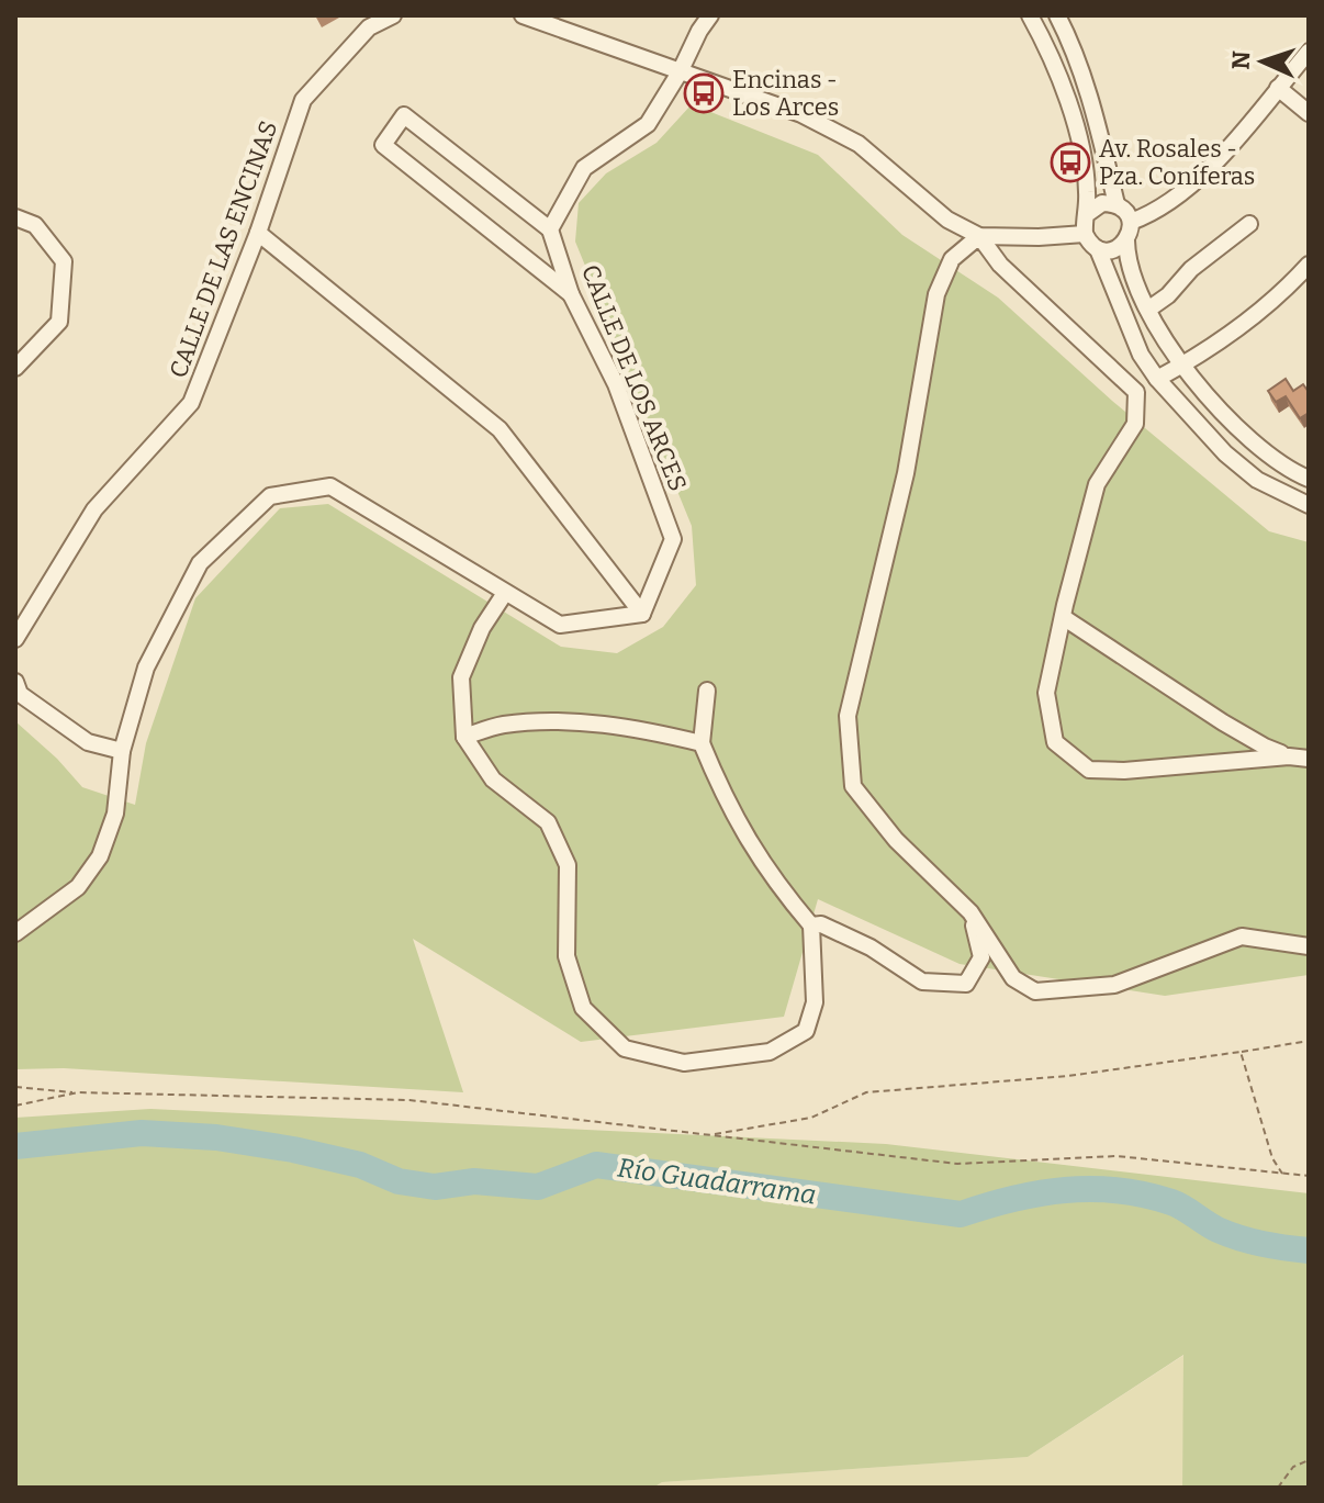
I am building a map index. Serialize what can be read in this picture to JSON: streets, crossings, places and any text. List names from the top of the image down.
{
  "streets": {
    "street": ["CALLE DE LAS ENCINAS", "CALLE DE LOS ARCES"]
  },
  "water": ["Río Guadarrama"],
  "places": {
    "bus stop": ["Encinas - Los Arces", "Av. Rosales - Pza. Coníferas"]
  },
  "north": "left"
}
